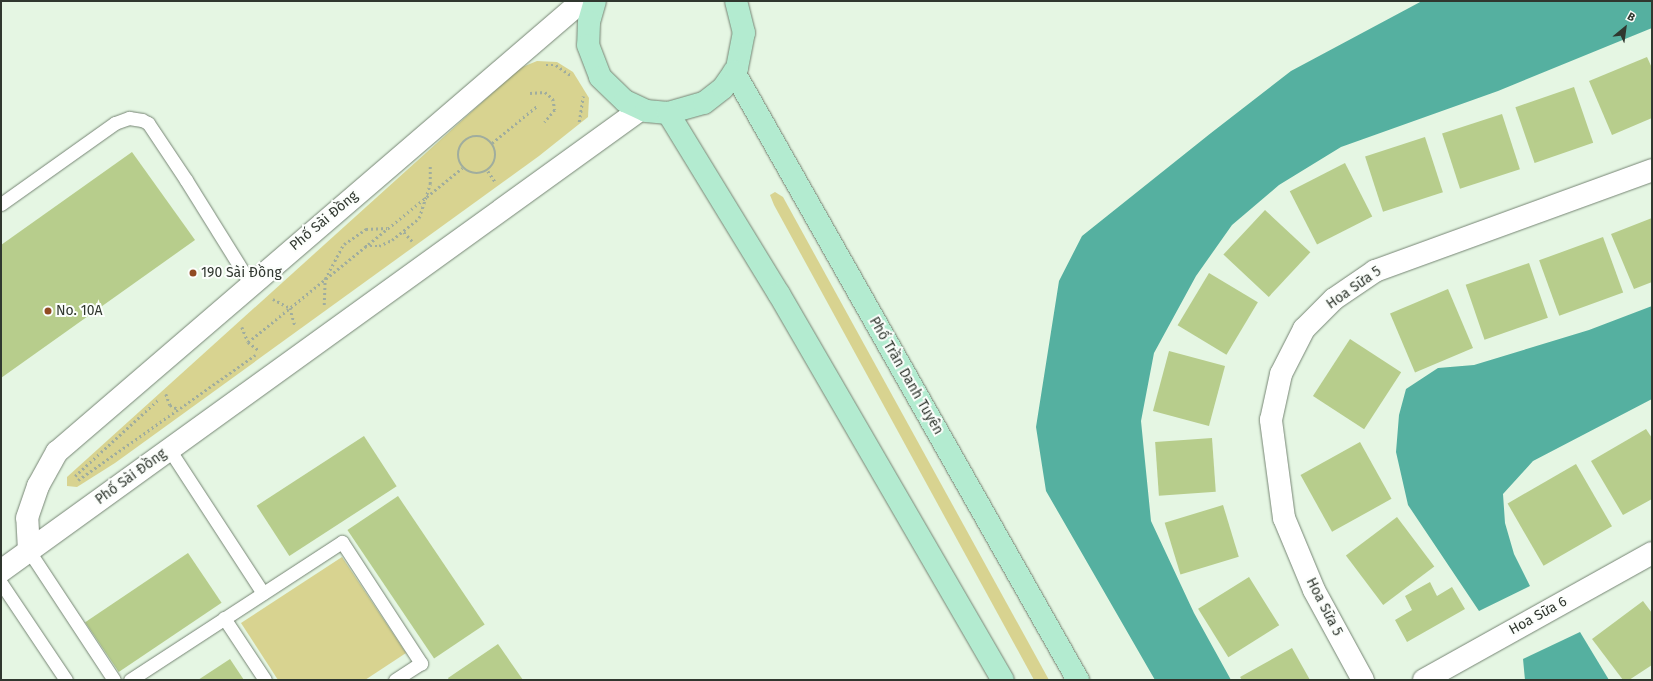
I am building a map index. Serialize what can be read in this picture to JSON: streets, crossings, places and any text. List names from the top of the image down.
{
  "streets": {
    "main road": ["Phố Trần Danh Tuyên"],
    "street": ["Phố Sài Đồng", "Hoa Sữa 5", "Hoa Sữa 6"]
  },
  "places": ["190 Sài Đồng", "No. 10A"],
  "north": "top right"
}
